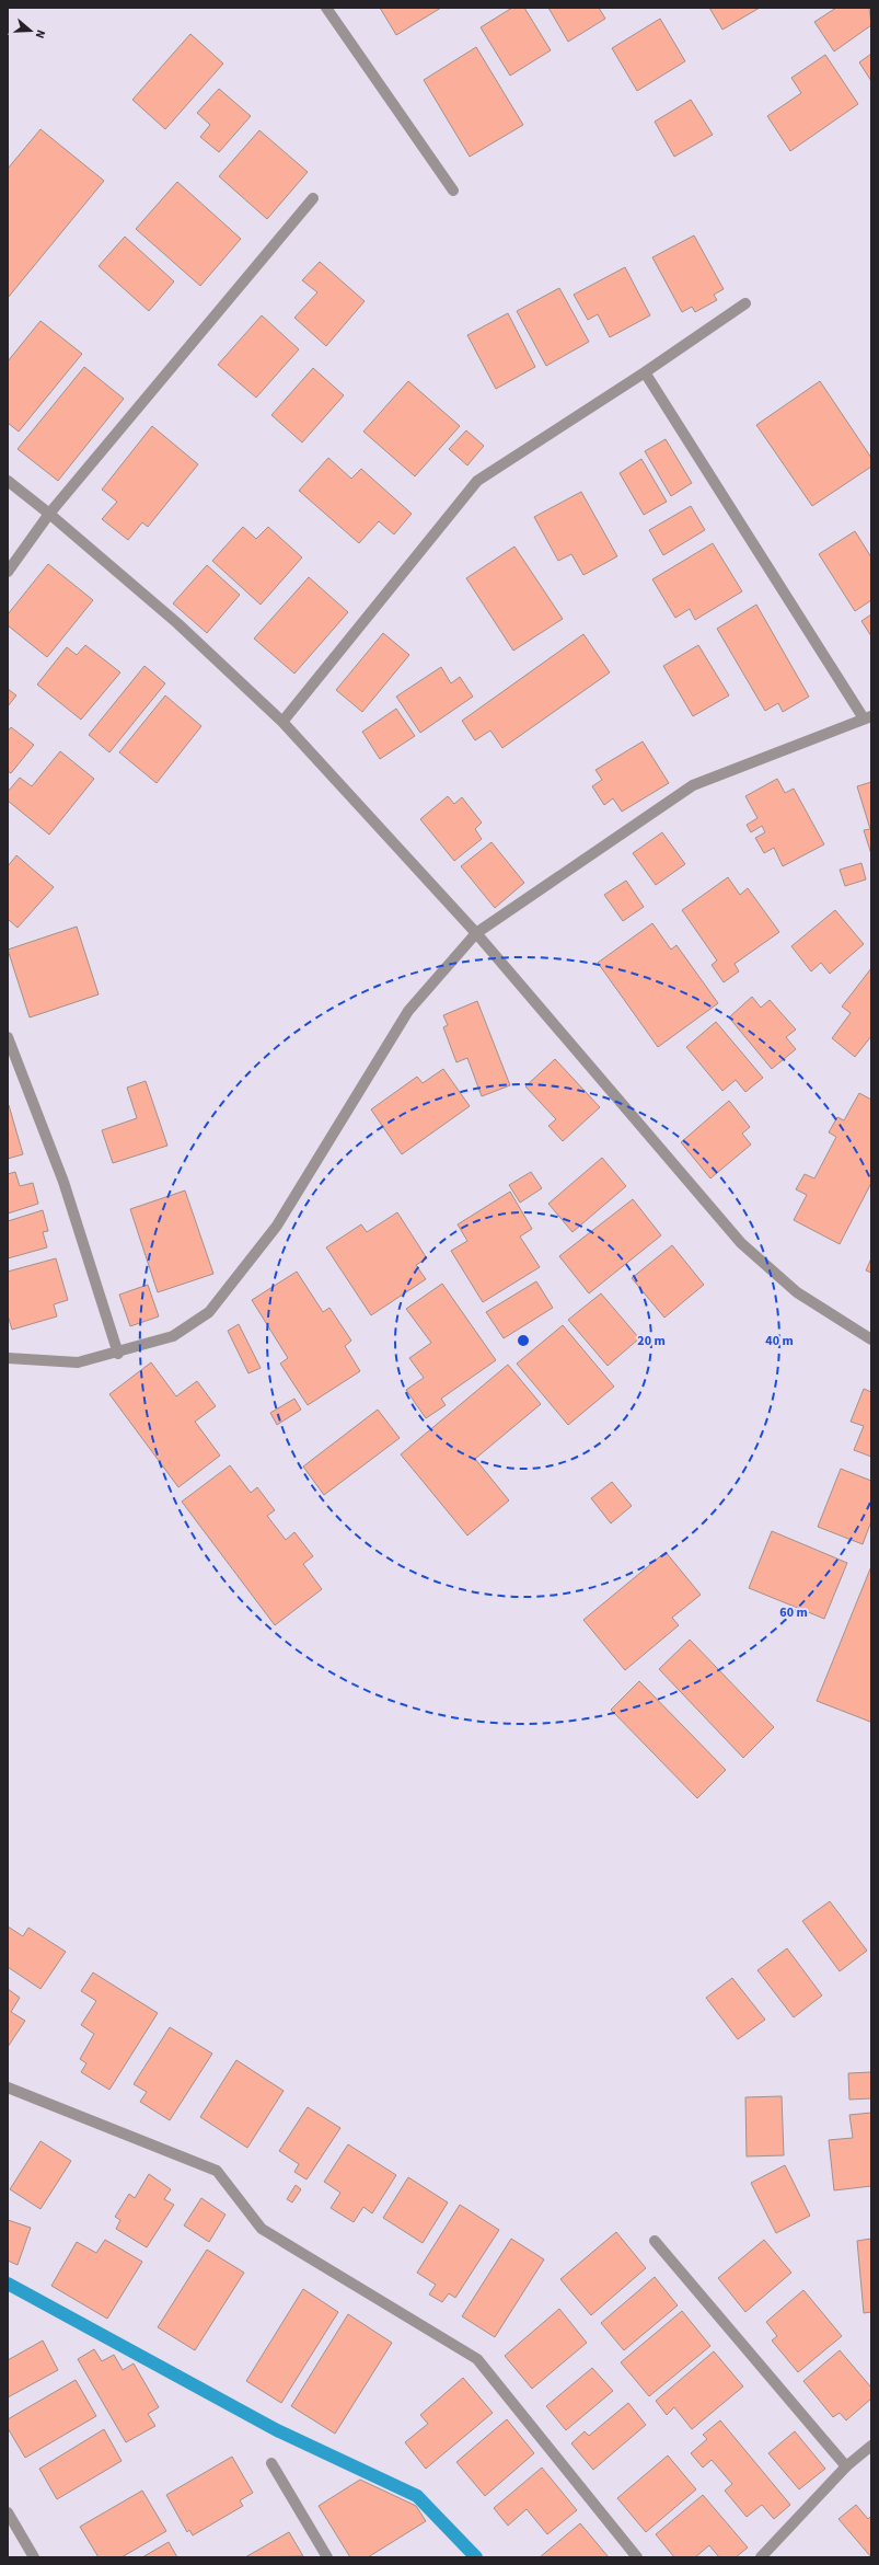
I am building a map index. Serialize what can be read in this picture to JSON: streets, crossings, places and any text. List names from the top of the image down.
{
  "north": "right",
  "rings": ["20 m", "40 m", "60 m"]
}
